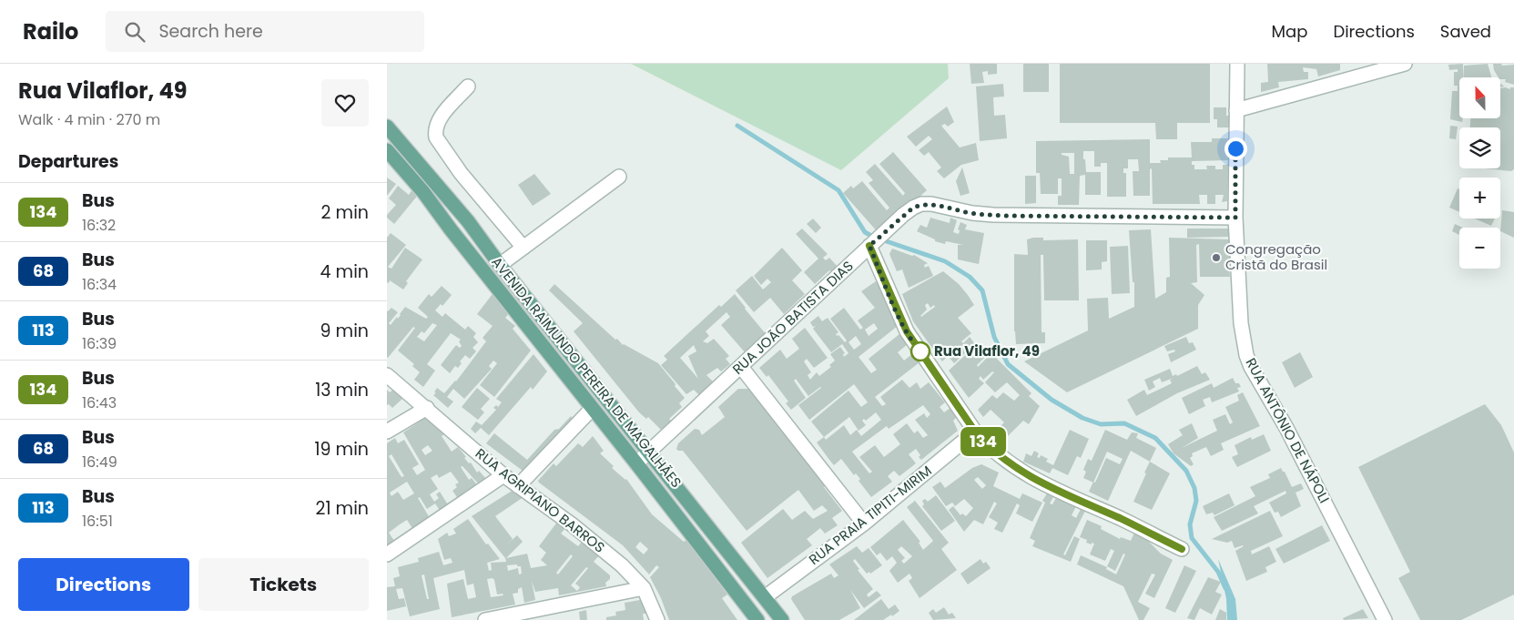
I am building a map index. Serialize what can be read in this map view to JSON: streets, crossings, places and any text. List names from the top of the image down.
{
  "streets": {
    "main road": ["AVENIDA RAIMUNDO PEREIRA DE MAGALHÃES"],
    "street": [
      "RUA JOÃO BATISTA DIAS",
      "RUA ANTÔNIO DE NÁPOLI",
      "RUA AGRIPIANO BARROS",
      "RUA PRAIA TIPITI-MIRIM"
    ]
  },
  "crossings": [
    ["RUA JOÃO BATISTA DIAS", "AVENIDA RAIMUNDO PEREIRA DE MAGALHÃES"],
    ["RUA JOÃO BATISTA DIAS", "RUA ANTÔNIO DE NÁPOLI"],
    ["AVENIDA RAIMUNDO PEREIRA DE MAGALHÃES", "RUA PRAIA TIPITI-MIRIM"]
  ],
  "places": ["Congregação Cristã do Brasil", "Rua Vilaflor, 49"],
  "lines": ["bus line 134"],
  "north": "top",
  "page": {
    "header": "Railo",
    "search": "Search here",
    "nav": ["Map", "Directions", "Saved"],
    "heading": [
      ["Rua Vilaflor, 49", "Walk · 4 min · 270 m"],
      "Departures"
    ],
    "on_map": "134",
    "map_buttons": ["+", "−"],
    "list": [
      {
        "mark": "134",
        "name": "Bus",
        "note": "16:32",
        "value": "2 min"
      },
      {
        "mark": "68",
        "name": "Bus",
        "note": "16:34",
        "value": "4 min"
      },
      {
        "mark": "113",
        "name": "Bus",
        "note": "16:39",
        "value": "9 min"
      },
      {
        "mark": "134",
        "name": "Bus",
        "note": "16:43",
        "value": "13 min"
      },
      {
        "mark": "68",
        "name": "Bus",
        "note": "16:49",
        "value": "19 min"
      },
      {
        "mark": "113",
        "name": "Bus",
        "note": "16:51",
        "value": "21 min"
      }
    ],
    "buttons": ["Directions", "Tickets"]
  }
}
